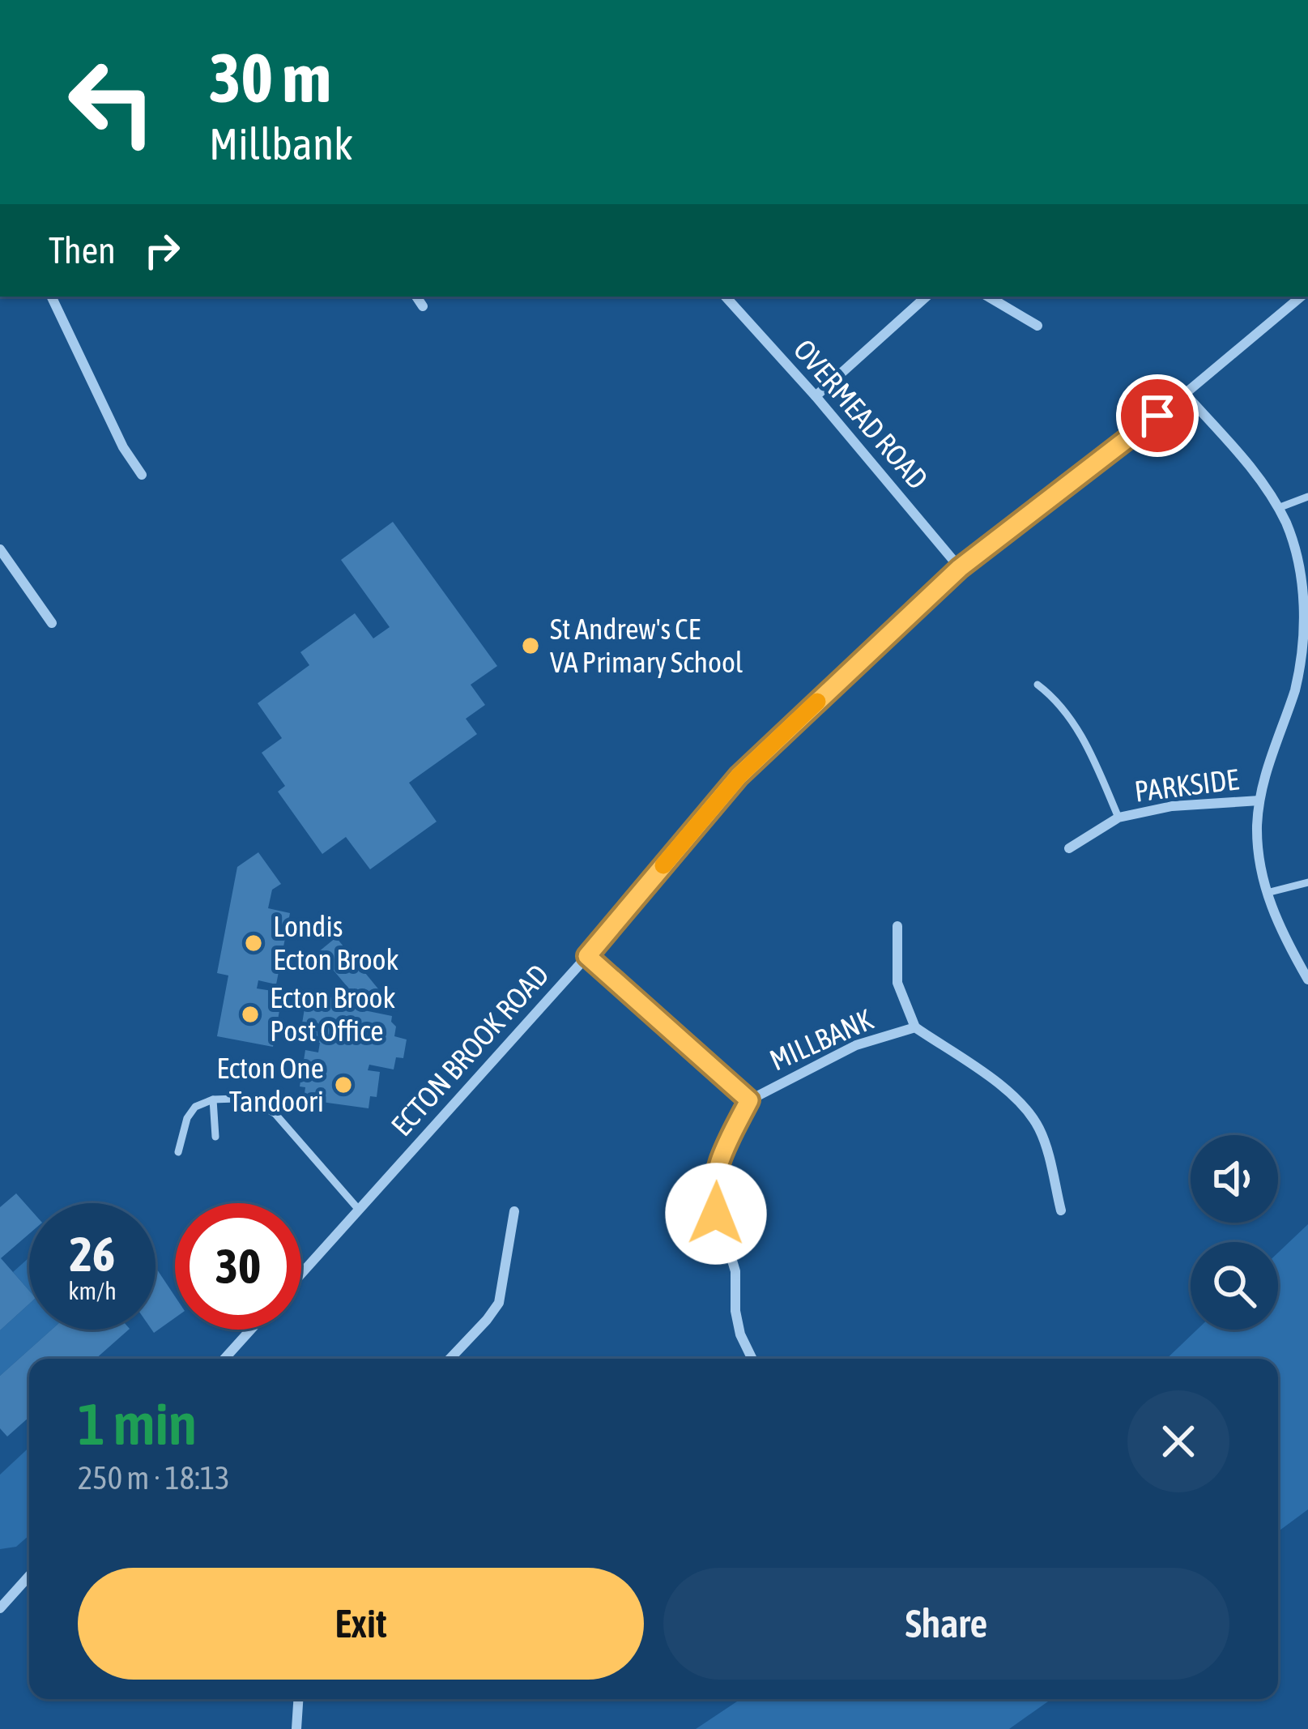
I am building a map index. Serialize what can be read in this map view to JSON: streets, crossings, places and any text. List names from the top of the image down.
{
  "streets": {
    "street": [
      "OVERMEAD ROAD",
      "PARKSIDE",
      "MILLBANK",
      "ECTON BROOK ROAD"
    ]
  },
  "crossings": [
    ["OVERMEAD ROAD", "ECTON BROOK ROAD"],
    ["PARKSIDE", "ECTON BROOK ROAD"],
    ["MILLBANK", "ECTON BROOK ROAD"]
  ],
  "places": [
    "St Andrew's CE VA Primary School",
    "Londis Ecton Brook",
    "Ecton Brook Post Office",
    "Ecton One Tandoori"
  ],
  "page": {
    "turn": ["30 m", "Millbank"],
    "then": "Then",
    "speed": "26 km/h",
    "limit": "30",
    "heading": ["1 min", "250 m · 18:13"],
    "buttons": ["Exit", "Share"]
  }
}
